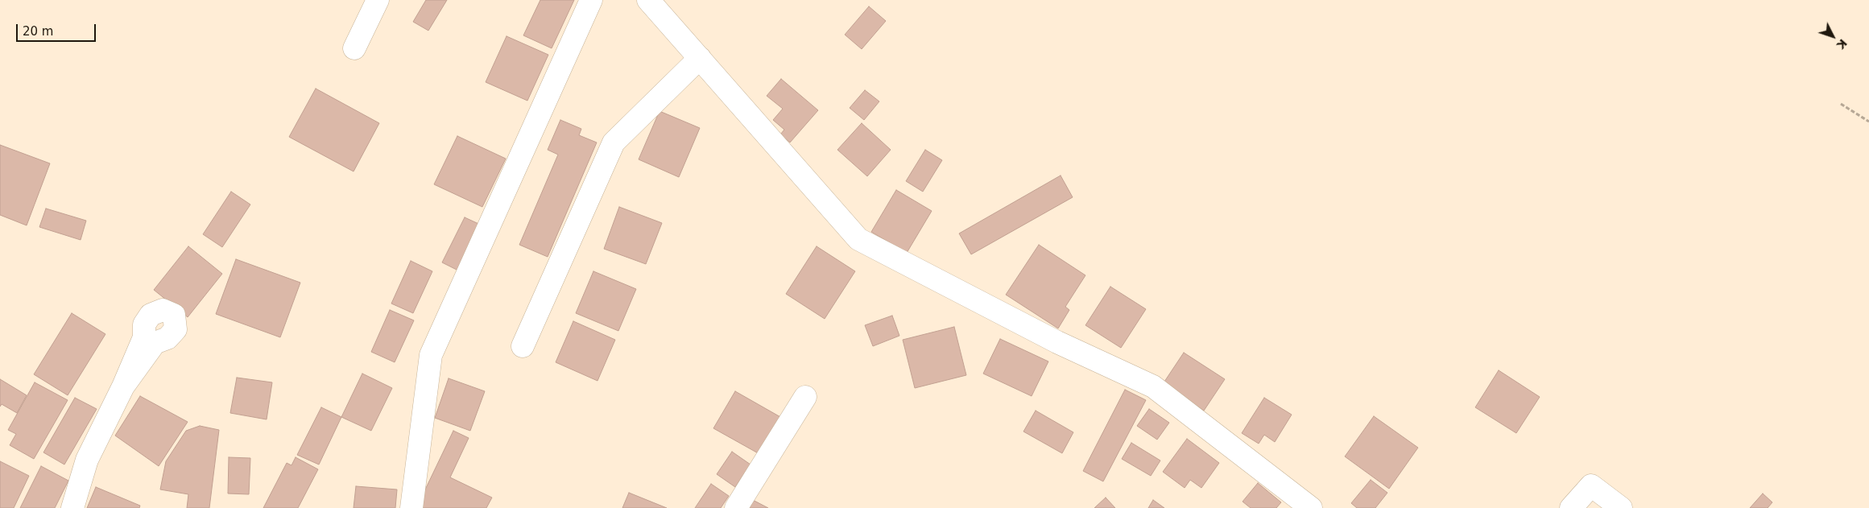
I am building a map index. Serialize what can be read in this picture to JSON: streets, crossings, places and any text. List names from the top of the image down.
{
  "scale_bar": "20 m",
  "north": "bottom right"
}
